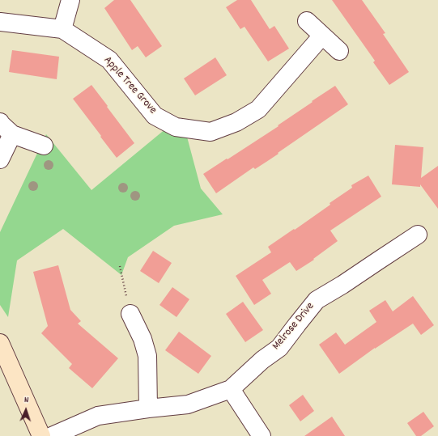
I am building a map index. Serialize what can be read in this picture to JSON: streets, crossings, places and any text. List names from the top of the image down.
{
  "streets": {
    "street": ["Apple Tree Grove", "Melrose Drive"]
  },
  "north": "top"
}
